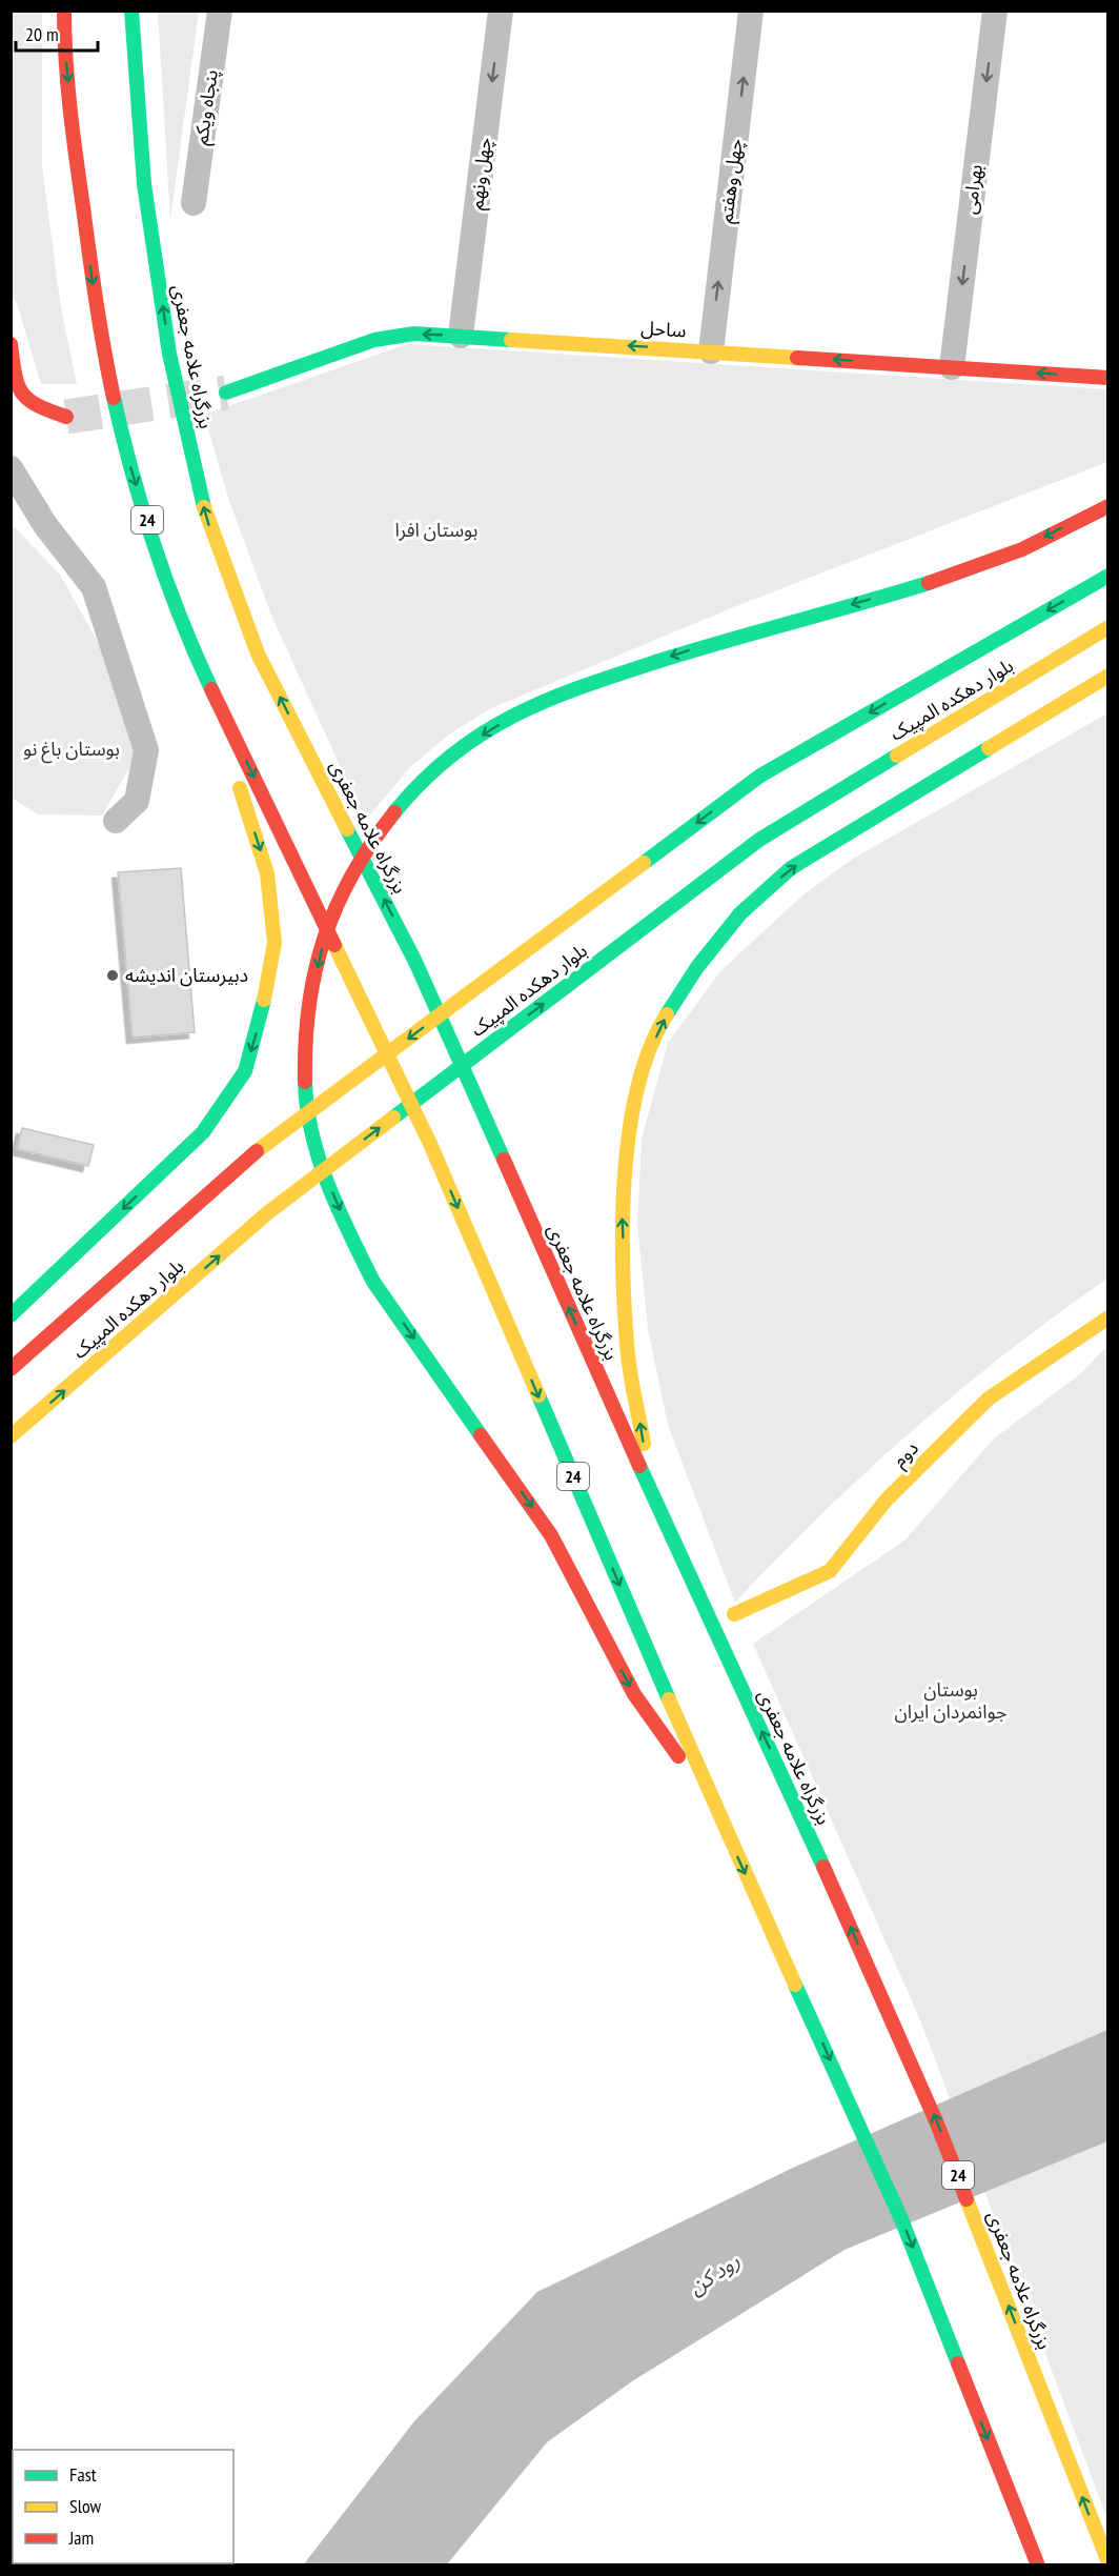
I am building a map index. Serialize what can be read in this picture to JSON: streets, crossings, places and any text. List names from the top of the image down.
{
  "streets": {
    "main road": [
      "ساحل",
      "بزرگراه علامه جعفری",
      "24",
      "بلوار دهکده المپیک",
      "دوم"
    ],
    "street": [
      "پنجاه ویکم",
      "چهل ونهم",
      "چهل وهفتم",
      "بهرامی"
    ]
  },
  "crossings": [
    ["چهل ونهم", "ساحل"],
    ["چهل وهفتم", "ساحل"],
    ["بهرامی", "ساحل"]
  ],
  "one_way": [
    "چهل ونهم",
    "چهل وهفتم",
    "بهرامی",
    "ساحل"
  ],
  "water": ["رود کن"],
  "parks": ["بوستان افرا", "بوستان باغ نو", "بوستان جوانمردان ایران"],
  "places": ["دبیرستان اندیشه"],
  "legend": ["Fast", "Slow", "Jam"],
  "scale_bar": "20 m"
}
